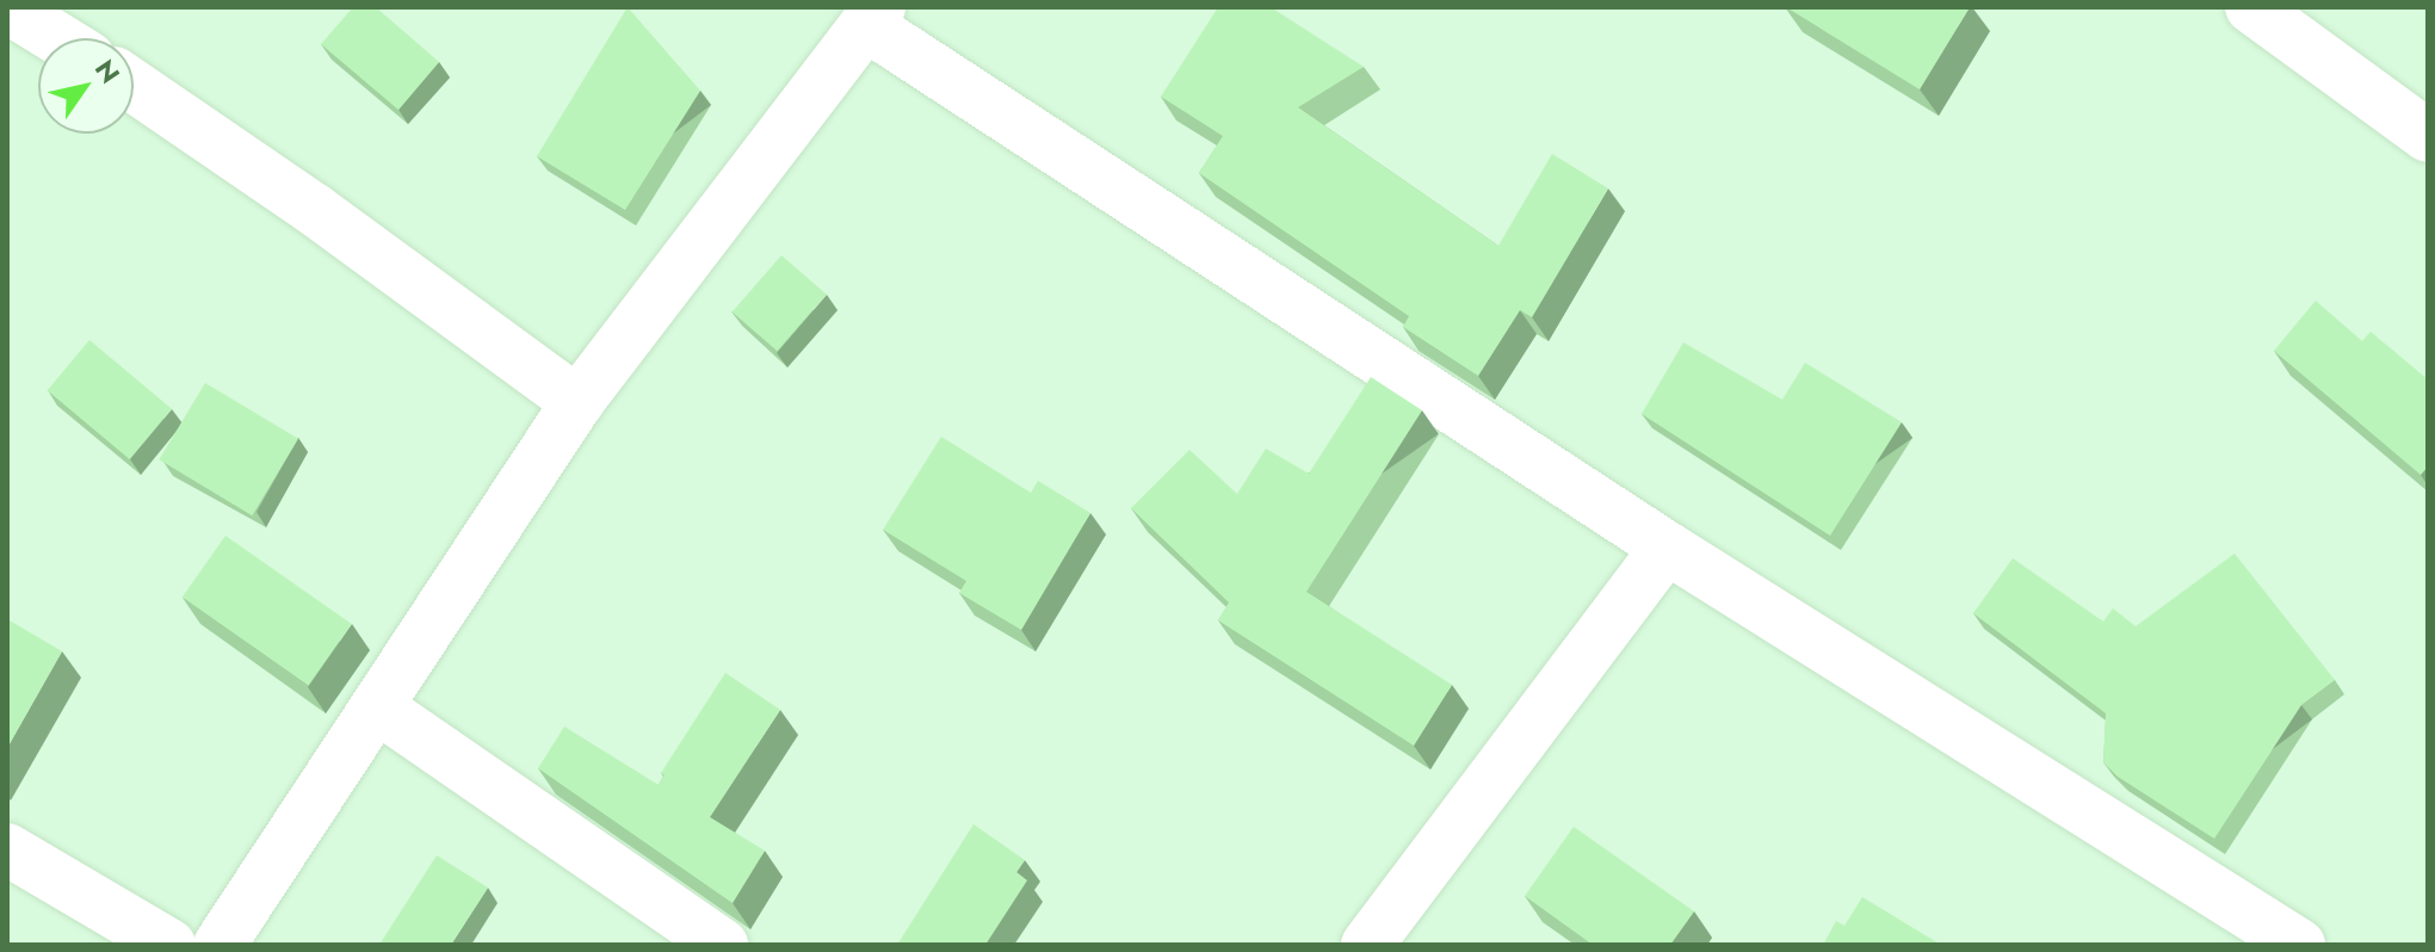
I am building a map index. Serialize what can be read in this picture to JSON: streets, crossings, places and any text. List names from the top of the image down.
{
  "north": "top right"
}
